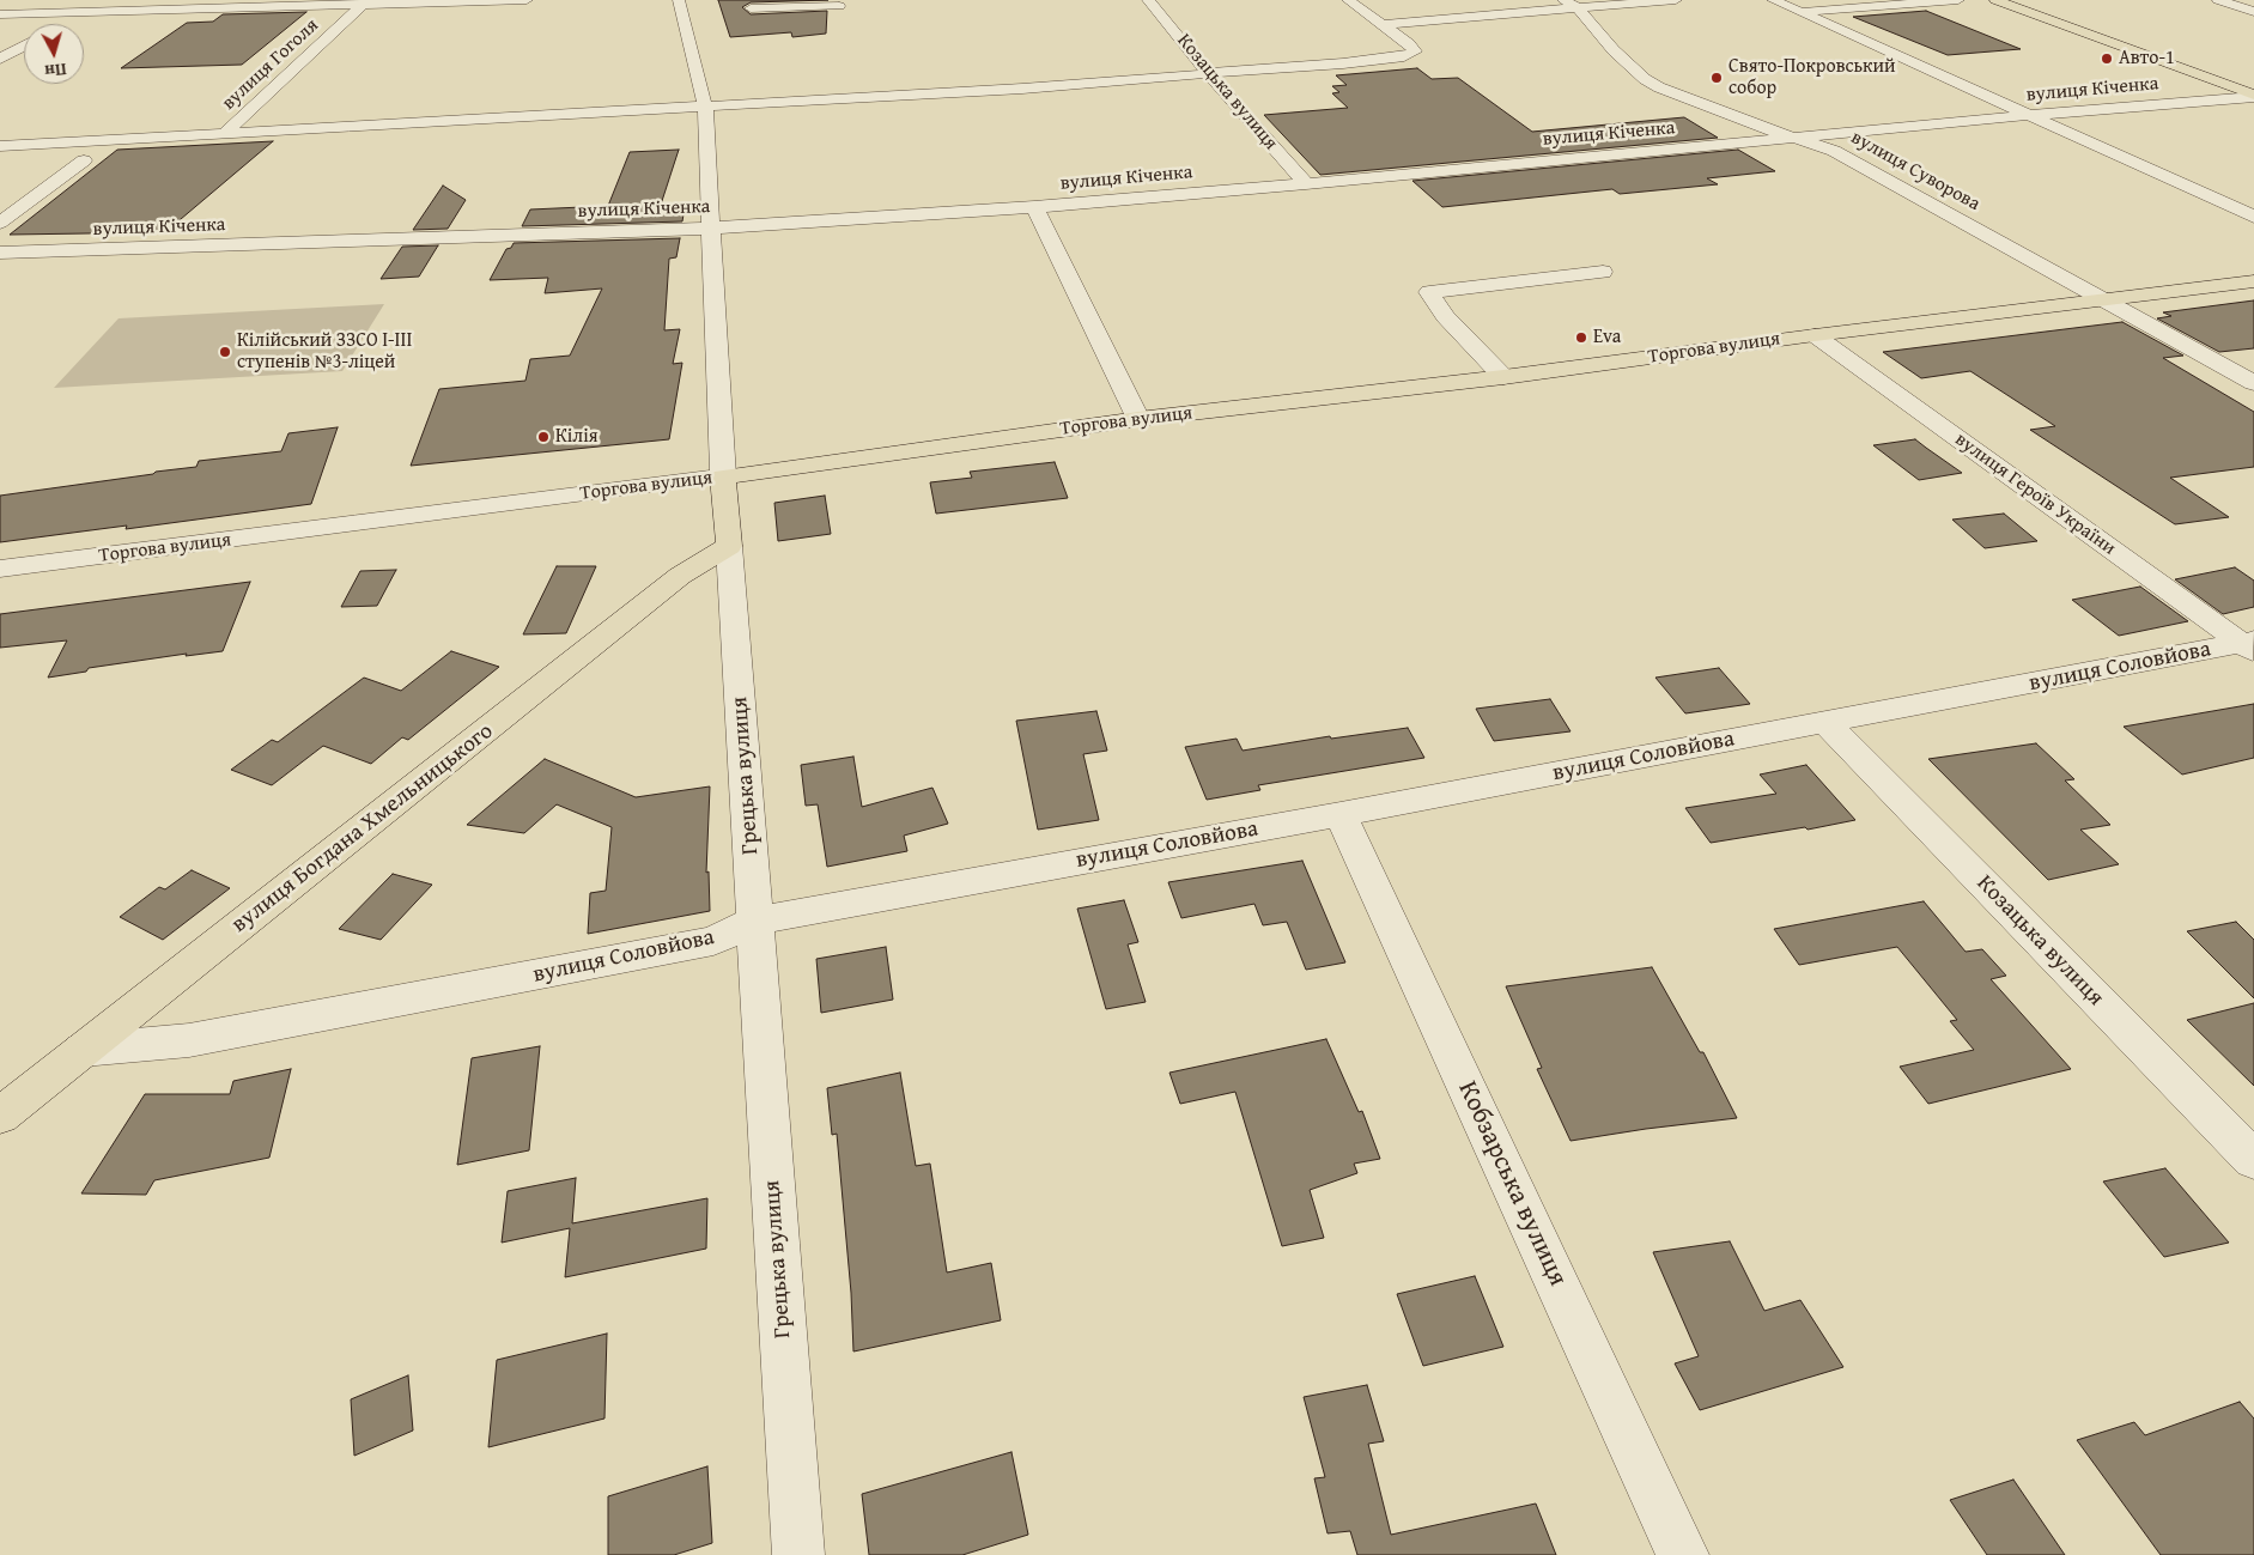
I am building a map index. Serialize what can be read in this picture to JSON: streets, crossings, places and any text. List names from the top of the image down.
{
  "streets": {
    "main road": ["Торгова вулиця", "Грецька вулиця", "вулиця Богдана Хмельницького"],
    "street": [
      "вулиця Гоголя",
      "вулиця Кіченка",
      "Козацька вулиця",
      "вулиця Суворова",
      "вулиця Героїв України",
      "вулиця Соловйова",
      "Кобзарська вулиця"
    ]
  },
  "crossings": [
    ["вулиця Кіченка", "Козацька вулиця"],
    ["вулиця Кіченка", "вулиця Суворова"],
    ["вулиця Кіченка", "Грецька вулиця"],
    ["Козацька вулиця", "вулиця Соловйова"],
    ["вулиця Суворова", "Торгова вулиця"],
    ["Торгова вулиця", "вулиця Героїв України"],
    ["Торгова вулиця", "Грецька вулиця"],
    ["вулиця Героїв України", "вулиця Соловйова"],
    ["вулиця Соловйова", "Грецька вулиця"],
    ["вулиця Соловйова", "вулиця Богдана Хмельницького"],
    ["вулиця Соловйова", "Кобзарська вулиця"],
    ["Грецька вулиця", "вулиця Богдана Хмельницького"]
  ],
  "places": [
    "Авто-1",
    "Свято-Покровський собор",
    "Eva",
    "Кілійський ЗЗСО І-ІІІ ступенів №3-ліцей",
    "Кілія"
  ],
  "north": "bottom"
}
